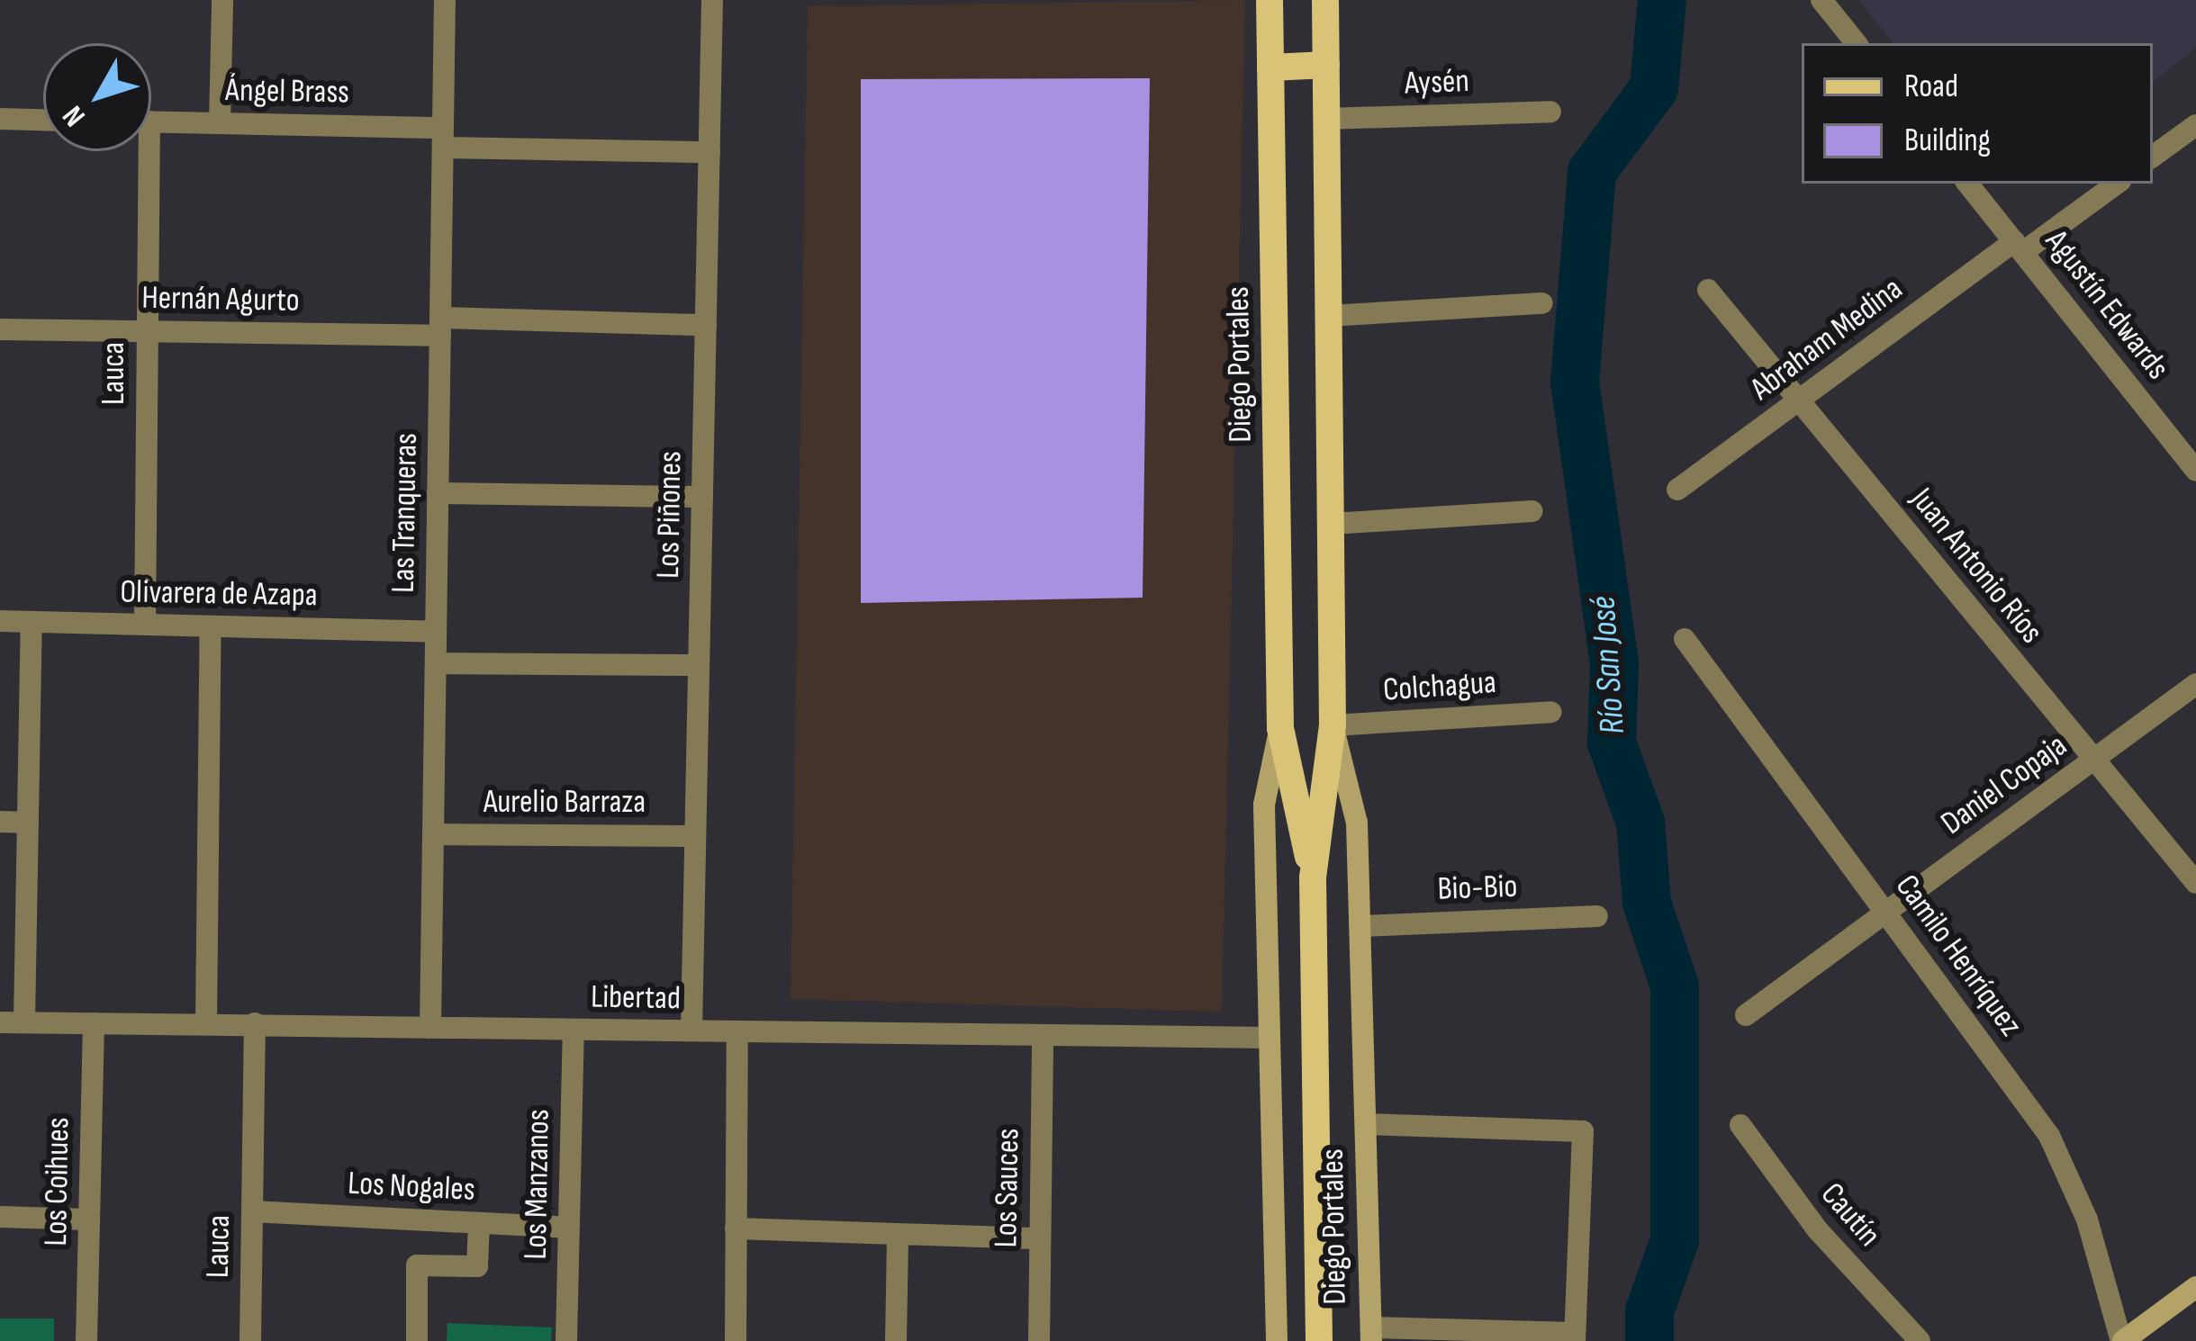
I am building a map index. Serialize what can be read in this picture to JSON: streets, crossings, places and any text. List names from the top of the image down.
{
  "streets": {
    "main road": ["Diego Portales"],
    "street": [
      "Aysén",
      "Ángel Brass",
      "Hernán Agurto",
      "Agustín Edwards",
      "Abraham Medina",
      "Lauca",
      "Las Tranqueras",
      "Los Piñones",
      "Juan Antonio Ríos",
      "Olivarera de Azapa",
      "Colchagua",
      "Daniel Copaja",
      "Aurelio Barraza",
      "Bio-Bio",
      "Camilo Henríquez",
      "Libertad",
      "Los Coihues",
      "Los Manzanos",
      "Los Nogales",
      "Los Sauces",
      "Cautín"
    ]
  },
  "crossings": [
    ["Aysén", "Diego Portales"],
    ["Ángel Brass", "Las Tranqueras"],
    ["Ángel Brass", "Los Piñones"],
    ["Hernán Agurto", "Lauca"],
    ["Hernán Agurto", "Las Tranqueras"],
    ["Hernán Agurto", "Los Piñones"],
    ["Agustín Edwards", "Abraham Medina"],
    ["Abraham Medina", "Juan Antonio Ríos"],
    ["Diego Portales", "Colchagua"],
    ["Diego Portales", "Bio-Bio"],
    ["Diego Portales", "Libertad"],
    ["Lauca", "Olivarera de Azapa"],
    ["Lauca", "Libertad"],
    ["Lauca", "Los Nogales"],
    ["Las Tranqueras", "Olivarera de Azapa"],
    ["Las Tranqueras", "Aurelio Barraza"],
    ["Las Tranqueras", "Libertad"],
    ["Los Piñones", "Aurelio Barraza"],
    ["Los Piñones", "Libertad"],
    ["Juan Antonio Ríos", "Daniel Copaja"],
    ["Daniel Copaja", "Camilo Henríquez"],
    ["Libertad", "Los Coihues"],
    ["Libertad", "Los Manzanos"],
    ["Libertad", "Los Sauces"],
    ["Los Manzanos", "Los Nogales"]
  ],
  "water": ["Río San José"],
  "legend": ["Road", "Building"],
  "north": "bottom left"
}
